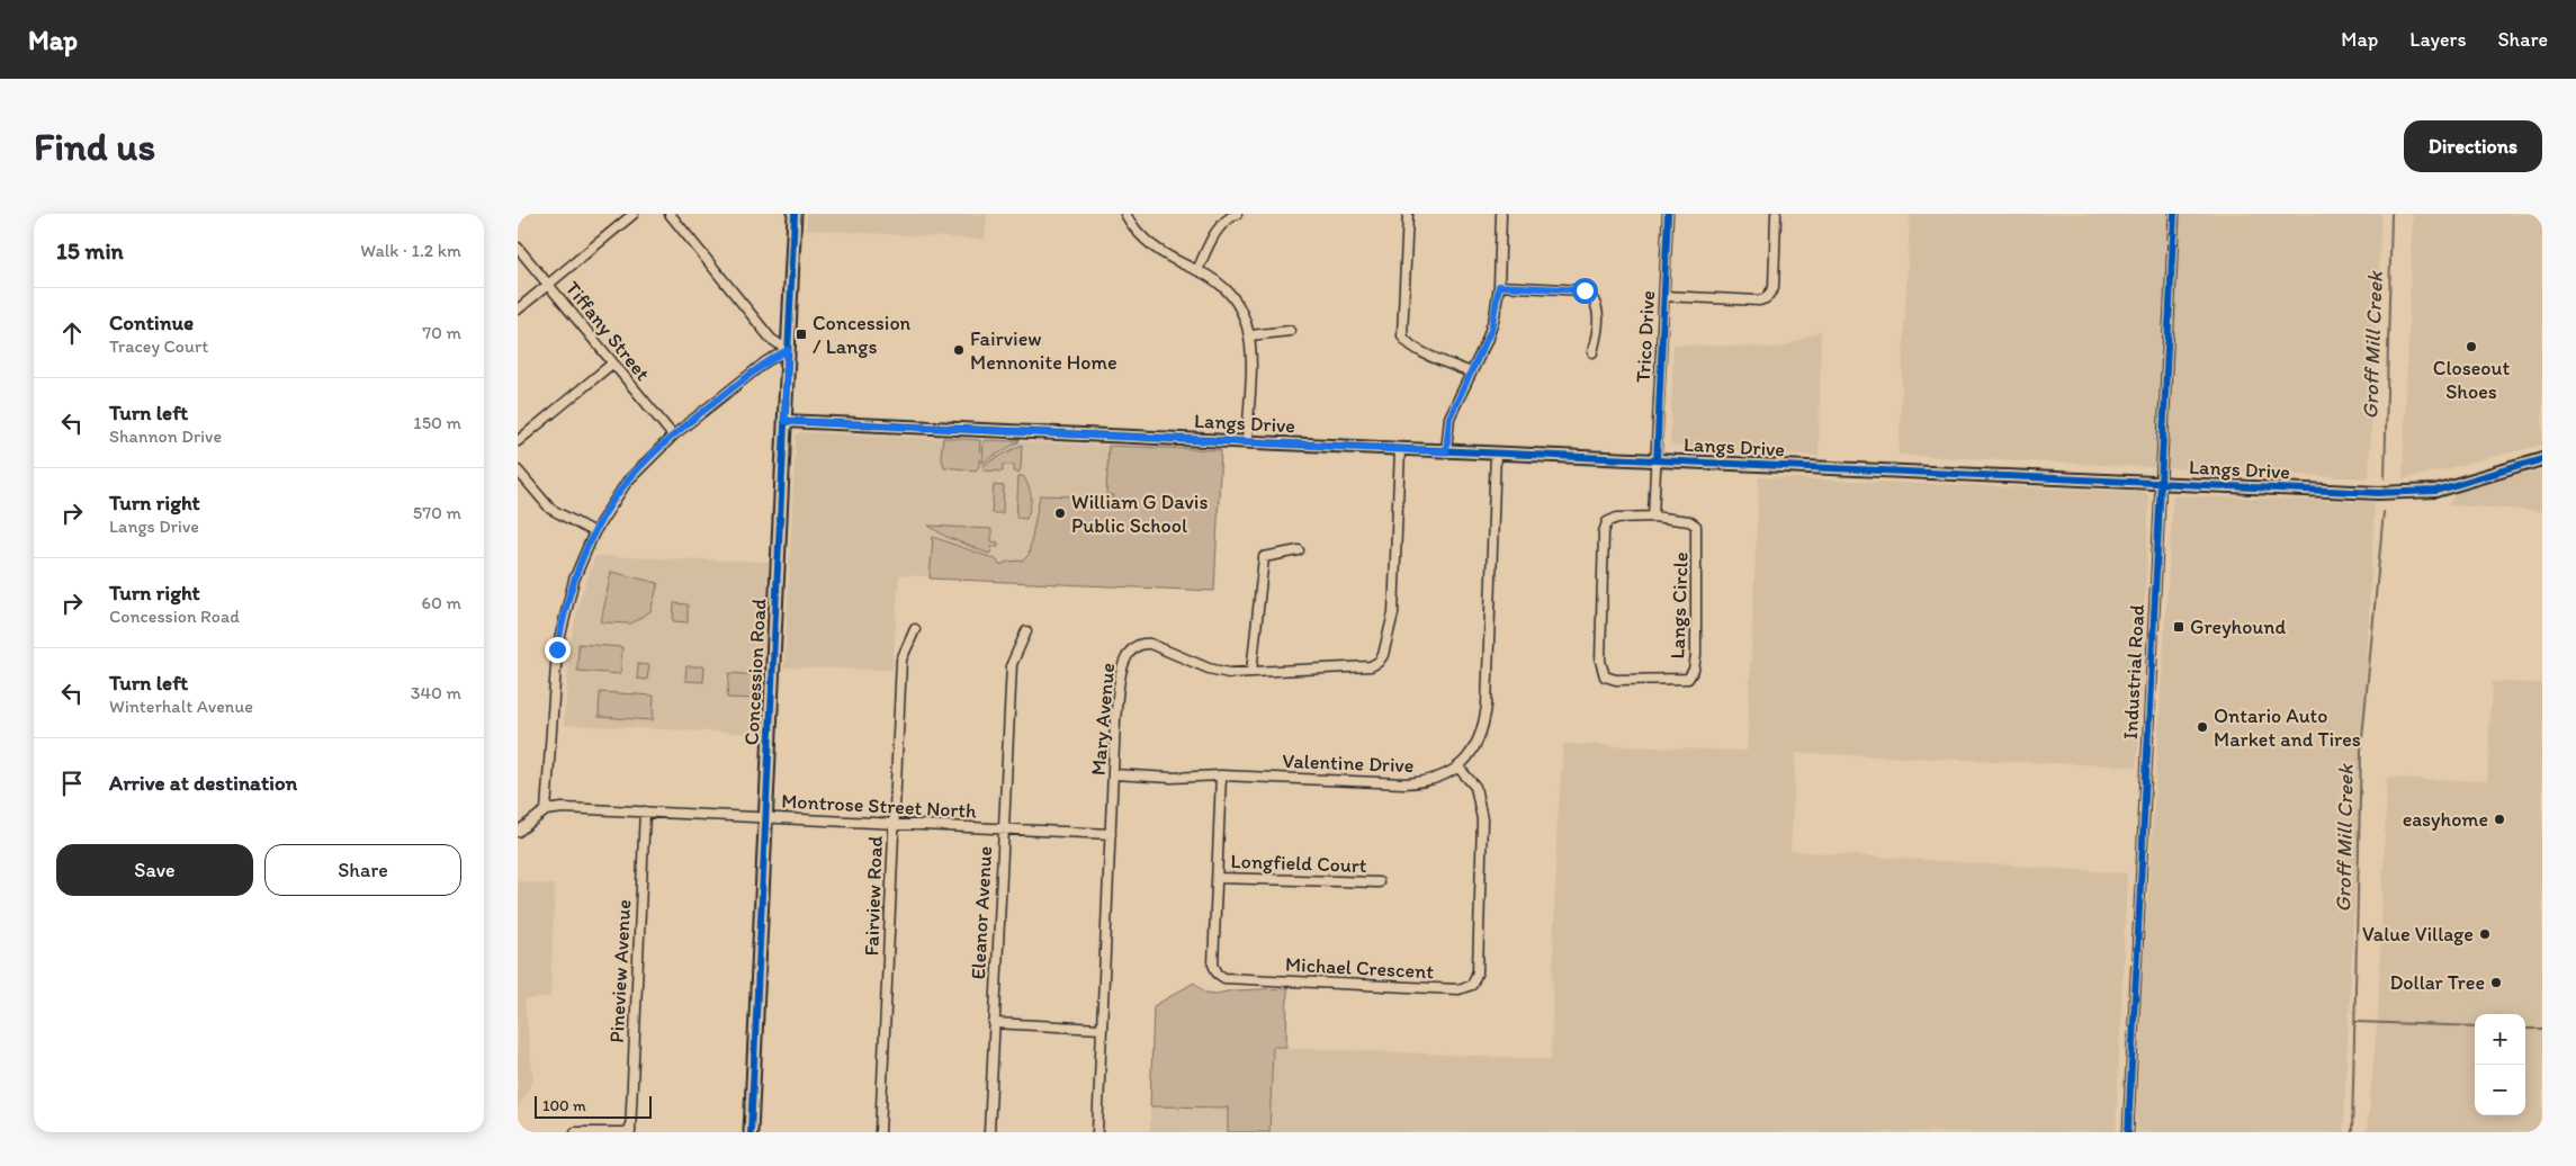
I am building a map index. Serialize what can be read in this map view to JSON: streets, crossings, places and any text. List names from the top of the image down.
{
  "streets": {
    "main road": ["Concession Road"],
    "street": [
      "Tiffany Street",
      "Trico Drive",
      "Langs Drive",
      "Langs Circle",
      "Industrial Road",
      "Mary Avenue",
      "Valentine Drive",
      "Montrose Street North",
      "Longfield Court",
      "Fairview Road",
      "Eleanor Avenue",
      "Michael Crescent",
      "Pineview Avenue"
    ]
  },
  "crossings": [
    ["Trico Drive", "Langs Drive"],
    ["Langs Drive", "Concession Road"],
    ["Langs Drive", "Industrial Road"],
    ["Langs Drive", "Mary Avenue"],
    ["Langs Drive", "Valentine Drive"],
    ["Concession Road", "Montrose Street North"],
    ["Mary Avenue", "Valentine Drive"],
    ["Mary Avenue", "Montrose Street North"],
    ["Valentine Drive", "Michael Crescent"],
    ["Montrose Street North", "Fairview Road"],
    ["Montrose Street North", "Eleanor Avenue"],
    ["Montrose Street North", "Pineview Avenue"],
    ["Longfield Court", "Michael Crescent"]
  ],
  "water": ["Groff Mill Creek"],
  "places": {
    "transit": ["Concession / Langs", "Greyhound"],
    "other": [
      "Closeout Shoes",
      "Fairview Mennonite Home",
      "William G Davis Public School",
      "Ontario Auto Market and Tires",
      "easyhome",
      "Value Village",
      "Dollar Tree"
    ]
  },
  "scale_bar": "100 m",
  "page": {
    "header": "Map",
    "nav": ["Map", "Layers", "Share"],
    "buttons": [
      "Directions",
      ["Save", "Share"]
    ],
    "title": "Find us",
    "heading": ["15 min", "Walk · 1.2 km"],
    "list": [
      ["Continue", "Tracey Court", "70 m"],
      ["Turn left", "Shannon Drive", "150 m"],
      ["Turn right", "Langs Drive", "570 m"],
      ["Turn right", "Concession Road", "60 m"],
      ["Turn left", "Winterhalt Avenue", "340 m"],
      "Arrive at destination"
    ],
    "map_buttons": ["+", "−"],
    "scale": "100 m"
  }
}
